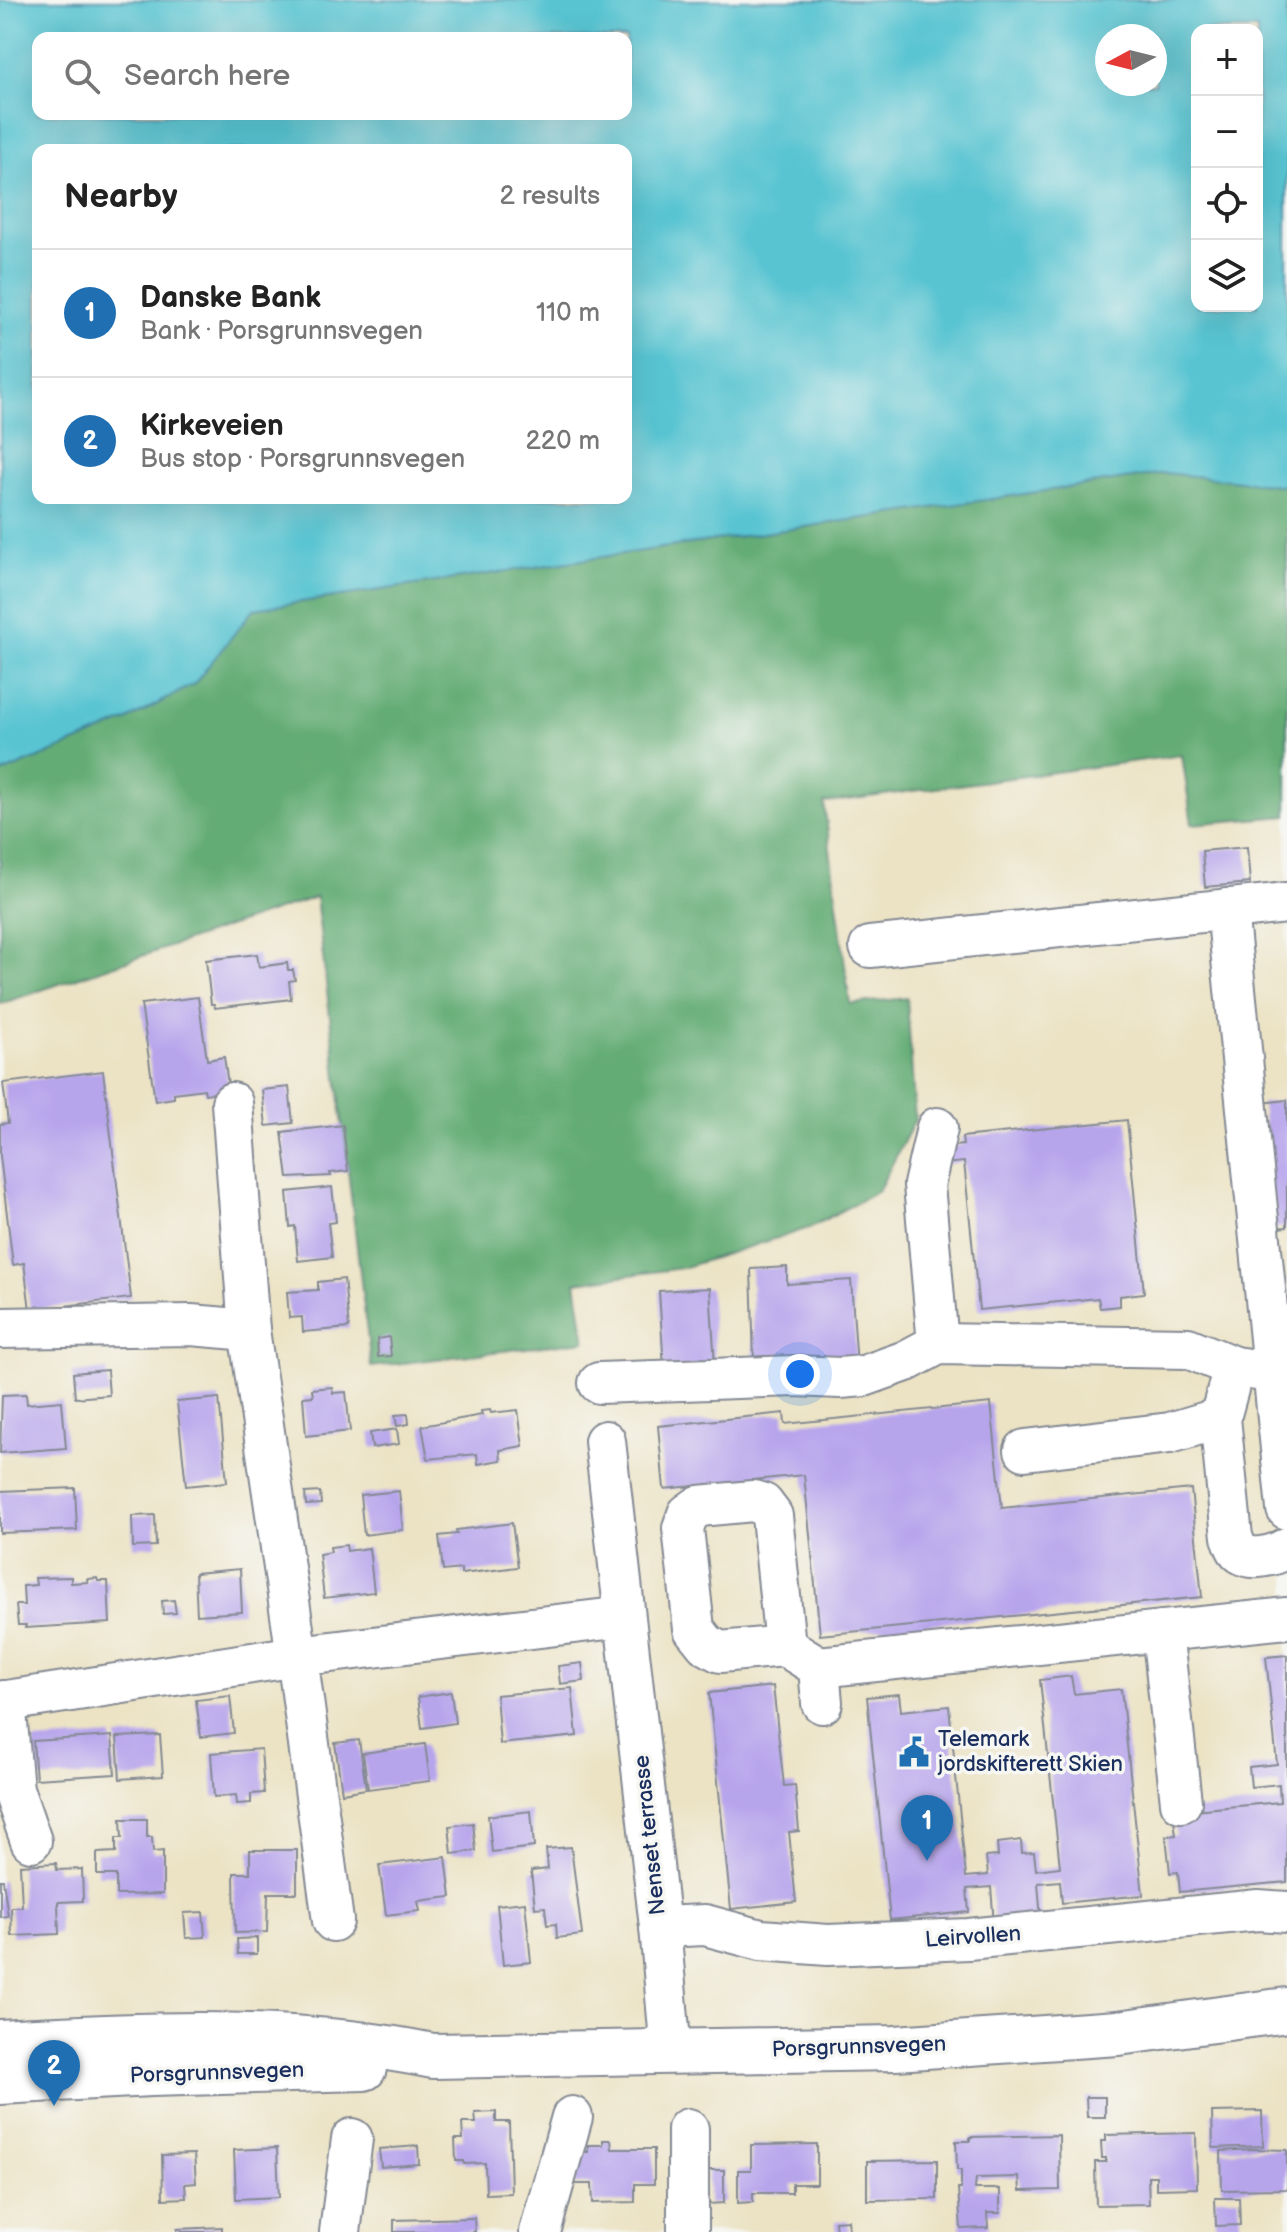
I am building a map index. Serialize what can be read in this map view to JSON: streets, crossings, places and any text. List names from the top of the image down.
{
  "streets": {
    "highway": ["Porsgrunnsvegen"],
    "street": ["Nenset terrasse", "Leirvollen"]
  },
  "crossings": [
    ["Nenset terrasse", "Leirvollen"],
    ["Nenset terrasse", "Porsgrunnsvegen"]
  ],
  "places": {
    "public building": ["Telemark jordskifterett Skien"]
  },
  "north": "left",
  "page": {
    "map_buttons": ["+", "−"],
    "search": "Search here",
    "heading": ["Nearby", "2 results"],
    "list": [
      {
        "mark": "1",
        "name": "Danske Bank",
        "note": "Bank · Porsgrunnsvegen",
        "value": "110 m"
      },
      {
        "mark": "2",
        "name": "Kirkeveien",
        "note": "Bus stop · Porsgrunnsvegen",
        "value": "220 m"
      }
    ],
    "pins": ["1", "2"]
  }
}
